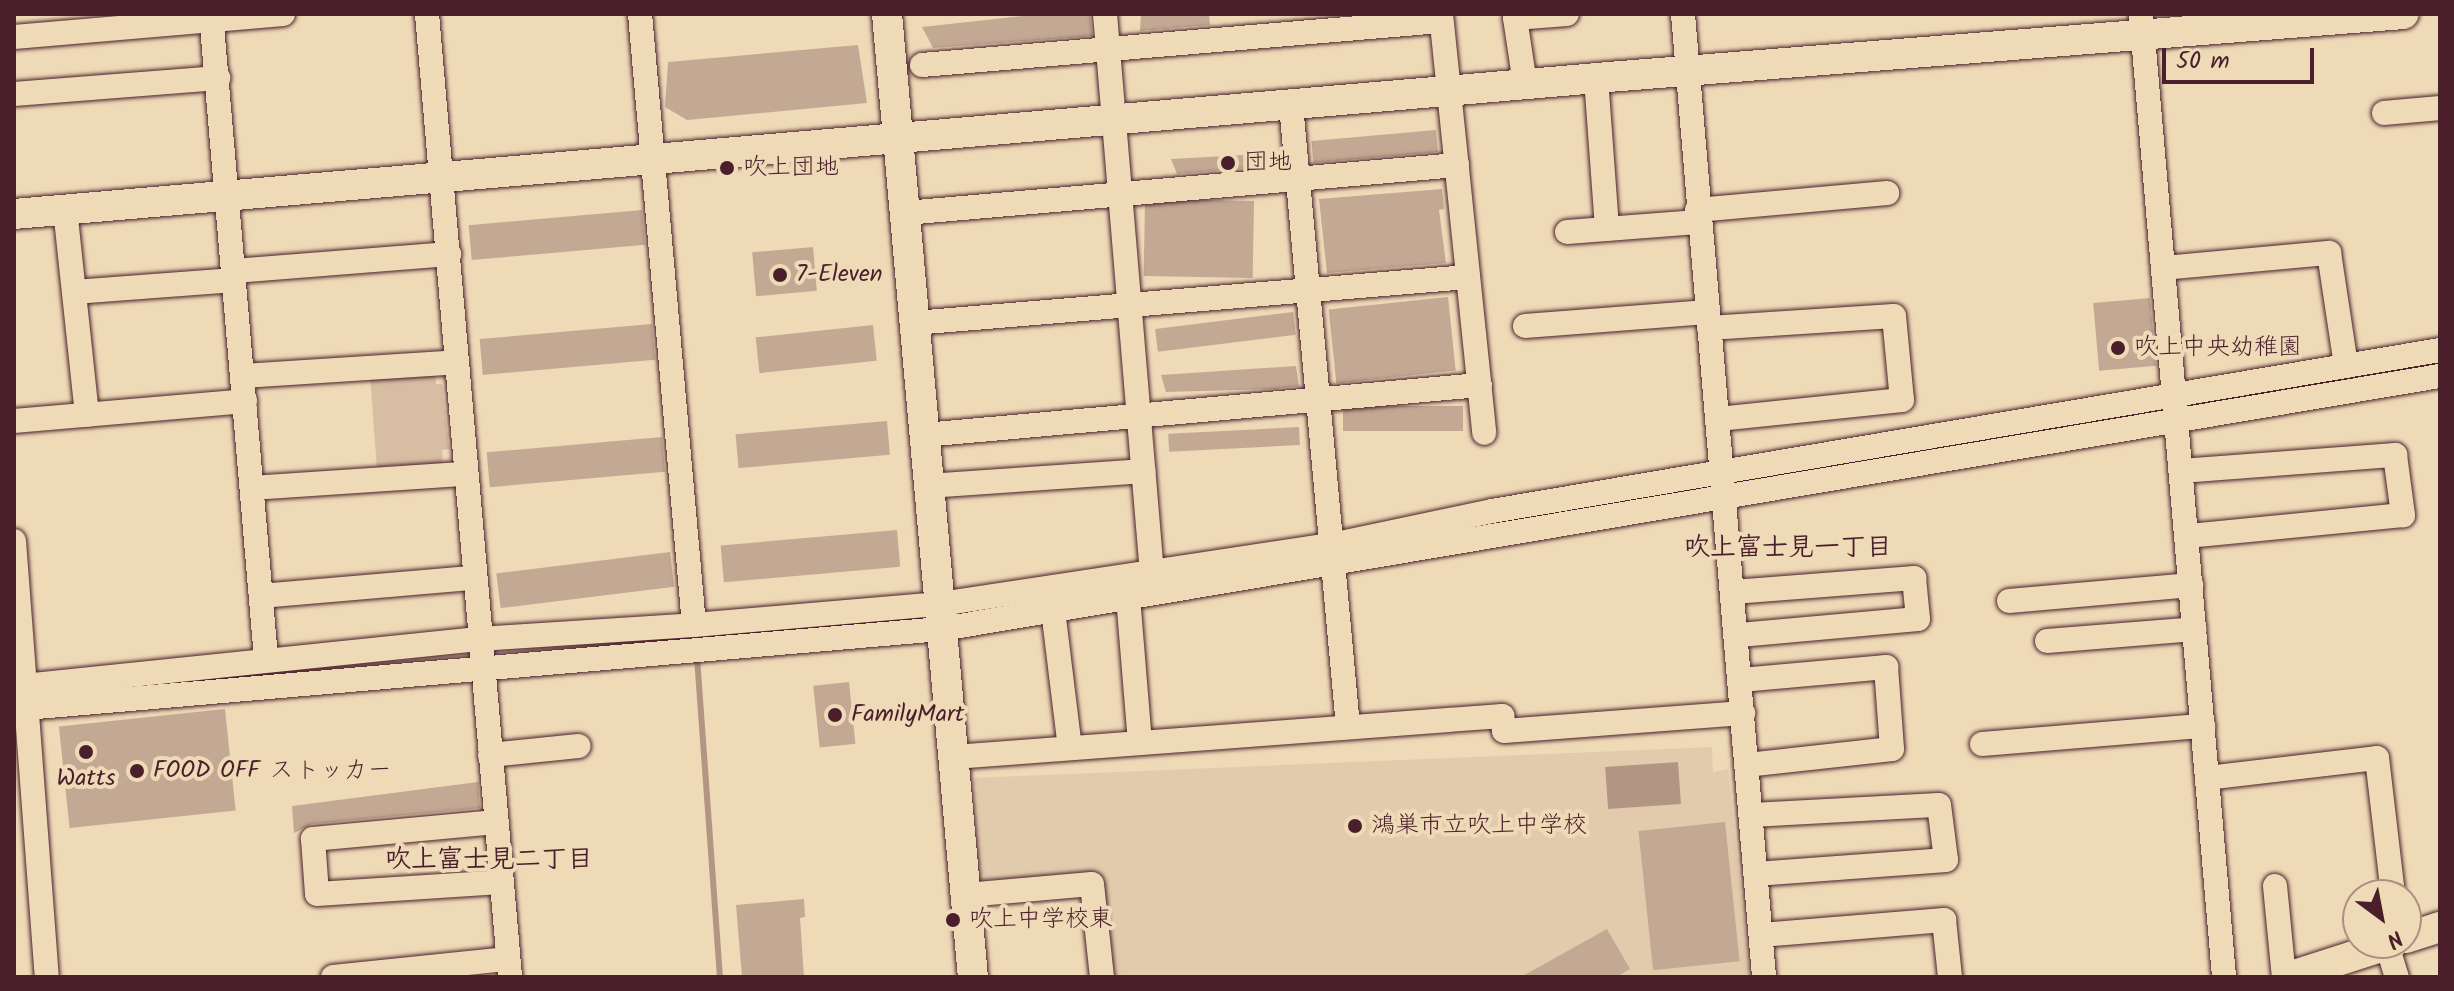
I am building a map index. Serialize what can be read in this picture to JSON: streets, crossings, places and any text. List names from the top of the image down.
{
  "districts": ["吹上富士見一丁目", "吹上富士見二丁目"],
  "places": [
    "団地",
    "吹上団地",
    "7-Eleven",
    "吹上中央幼稚園",
    "FamilyMart",
    "Watts",
    "FOOD OFF ストッカー",
    "鴻巣市立吹上中学校",
    "吹上中学校東"
  ],
  "scale_bar": "50 m",
  "north": "bottom right"
}
